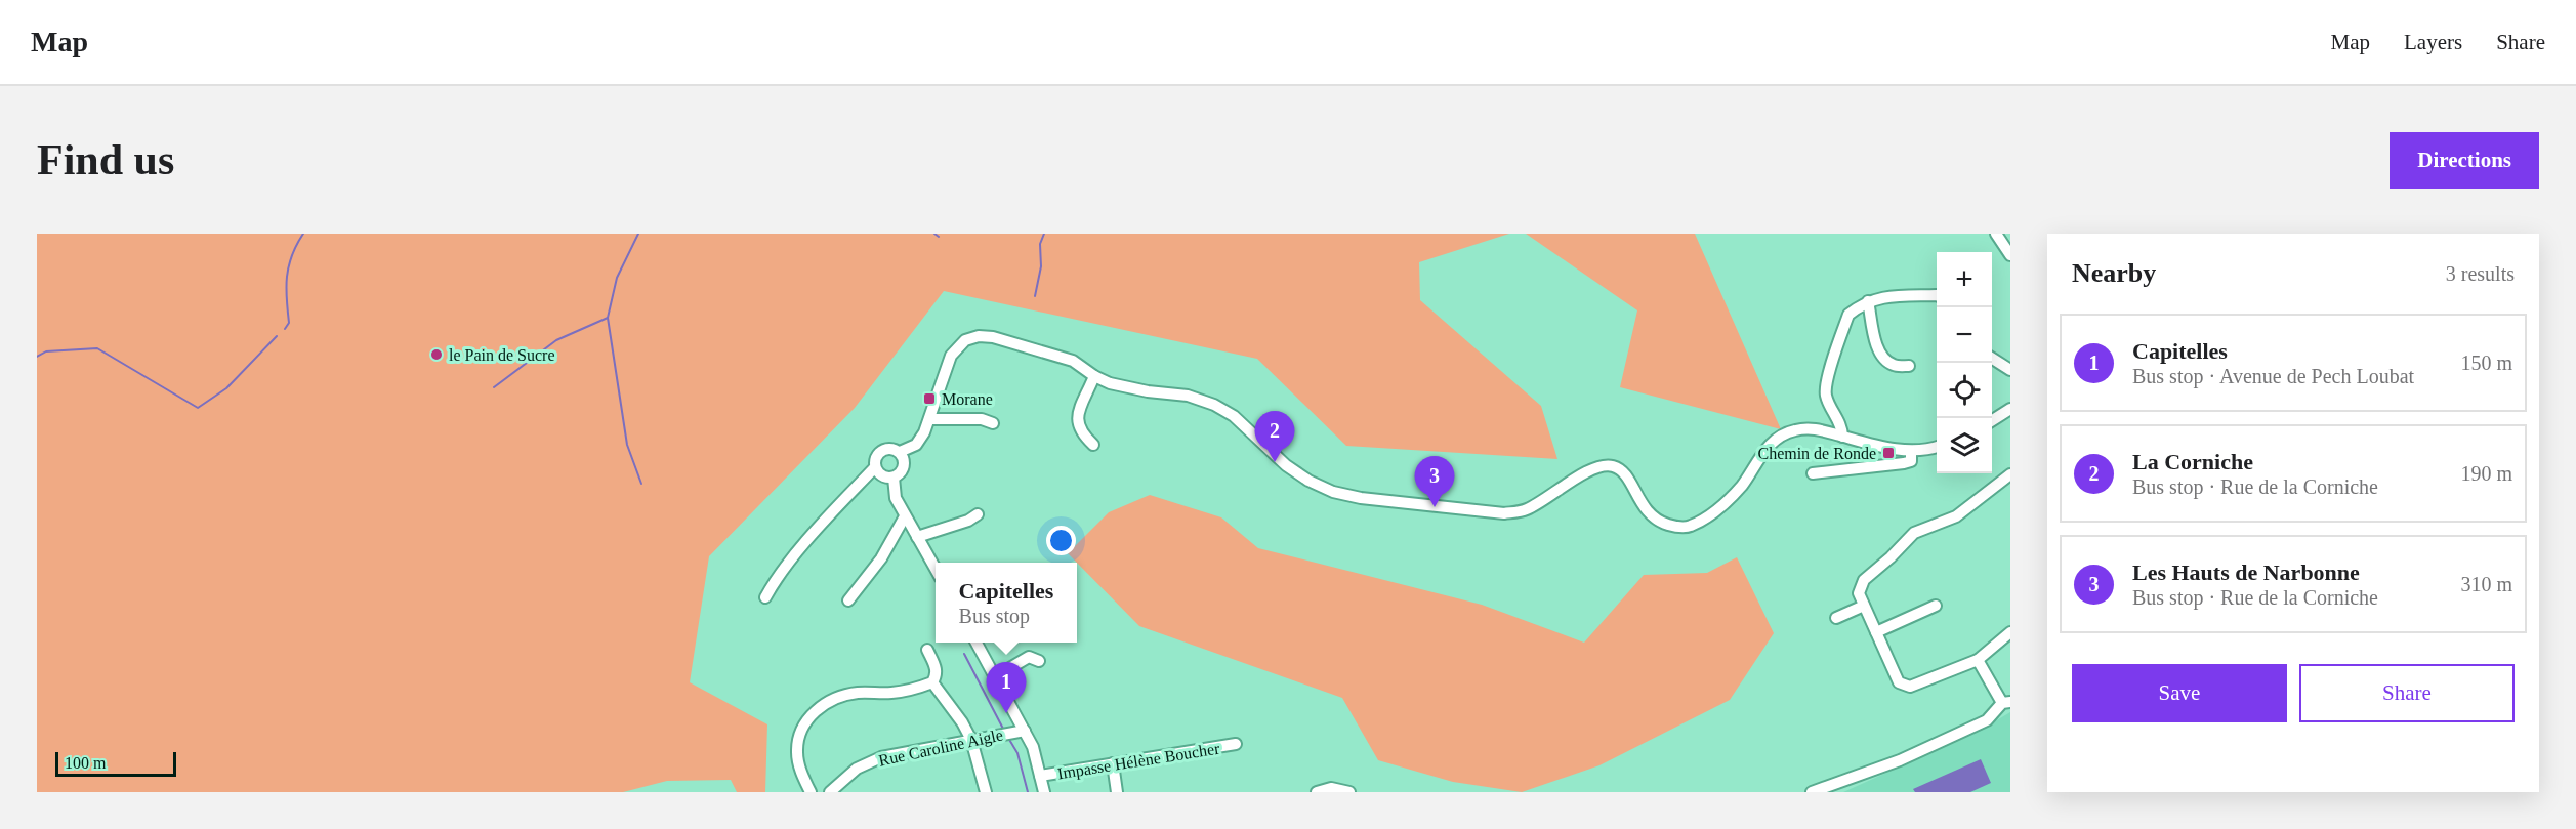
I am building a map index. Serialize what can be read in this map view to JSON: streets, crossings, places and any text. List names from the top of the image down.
{
  "streets": {
    "street": ["Rue Caroline Aigle", "Impasse Hélène Boucher"]
  },
  "places": {
    "other": ["le Pain de Sucre"],
    "transit": ["Morane", "Chemin de Ronde"]
  },
  "scale_bar": "100 m",
  "page": {
    "header": "Map",
    "nav": ["Map", "Layers", "Share"],
    "buttons": [
      "Directions",
      ["Save", "Share"]
    ],
    "title": "Find us",
    "heading": ["Nearby", "3 results"],
    "map_buttons": ["+", "−"],
    "list": [
      {
        "mark": "1",
        "name": "Capitelles",
        "note": "Bus stop · Avenue de Pech Loubat",
        "value": "150 m"
      },
      {
        "mark": "2",
        "name": "La Corniche",
        "note": "Bus stop · Rue de la Corniche",
        "value": "190 m"
      },
      {
        "mark": "3",
        "name": "Les Hauts de Narbonne",
        "note": "Bus stop · Rue de la Corniche",
        "value": "310 m"
      }
    ],
    "pins": ["2", "3", "1"],
    "popup": ["Capitelles", "Bus stop"],
    "scale": "100 m"
  }
}
